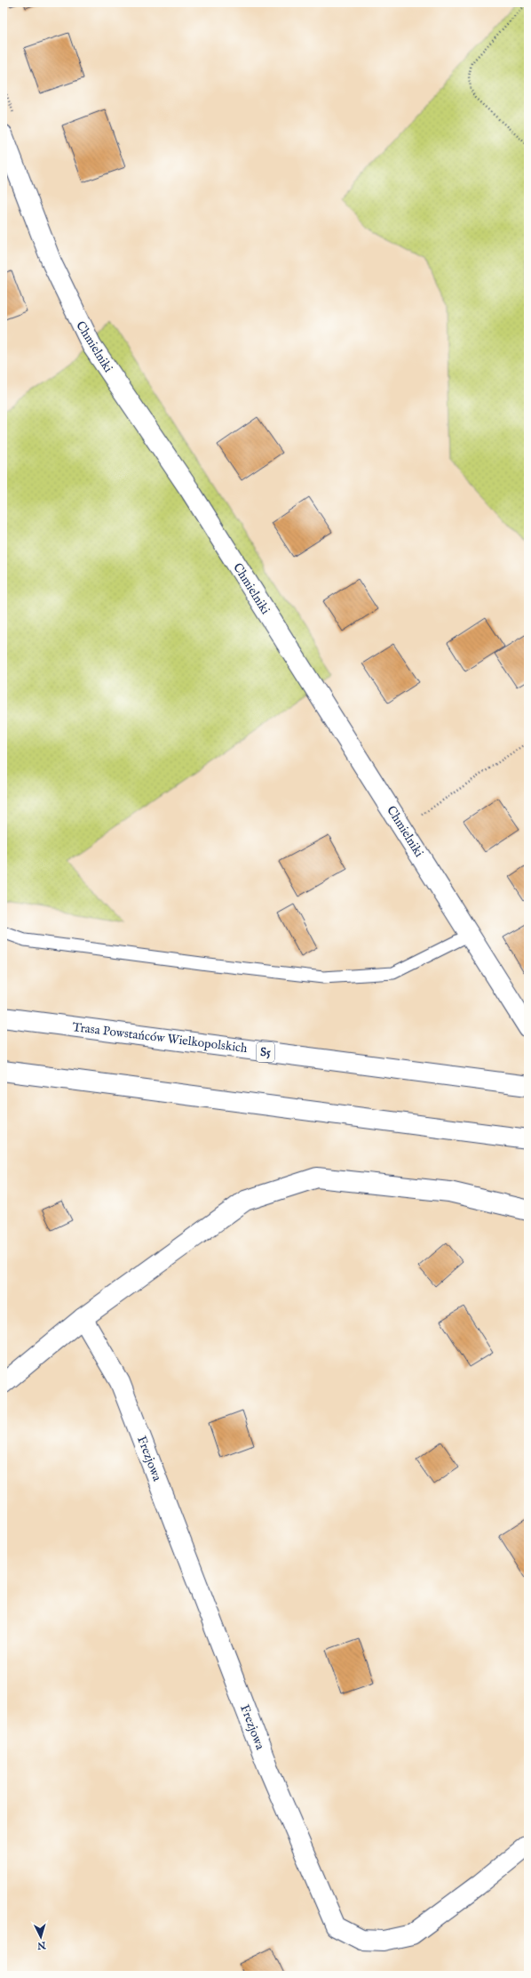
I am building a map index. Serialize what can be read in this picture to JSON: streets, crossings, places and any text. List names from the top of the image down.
{
  "streets": {
    "main road": [
      "Chmielniki",
      "Trasa Powstańców Wielkopolskich",
      "S5",
      "Frezjowa"
    ]
  },
  "north": "bottom"
}
